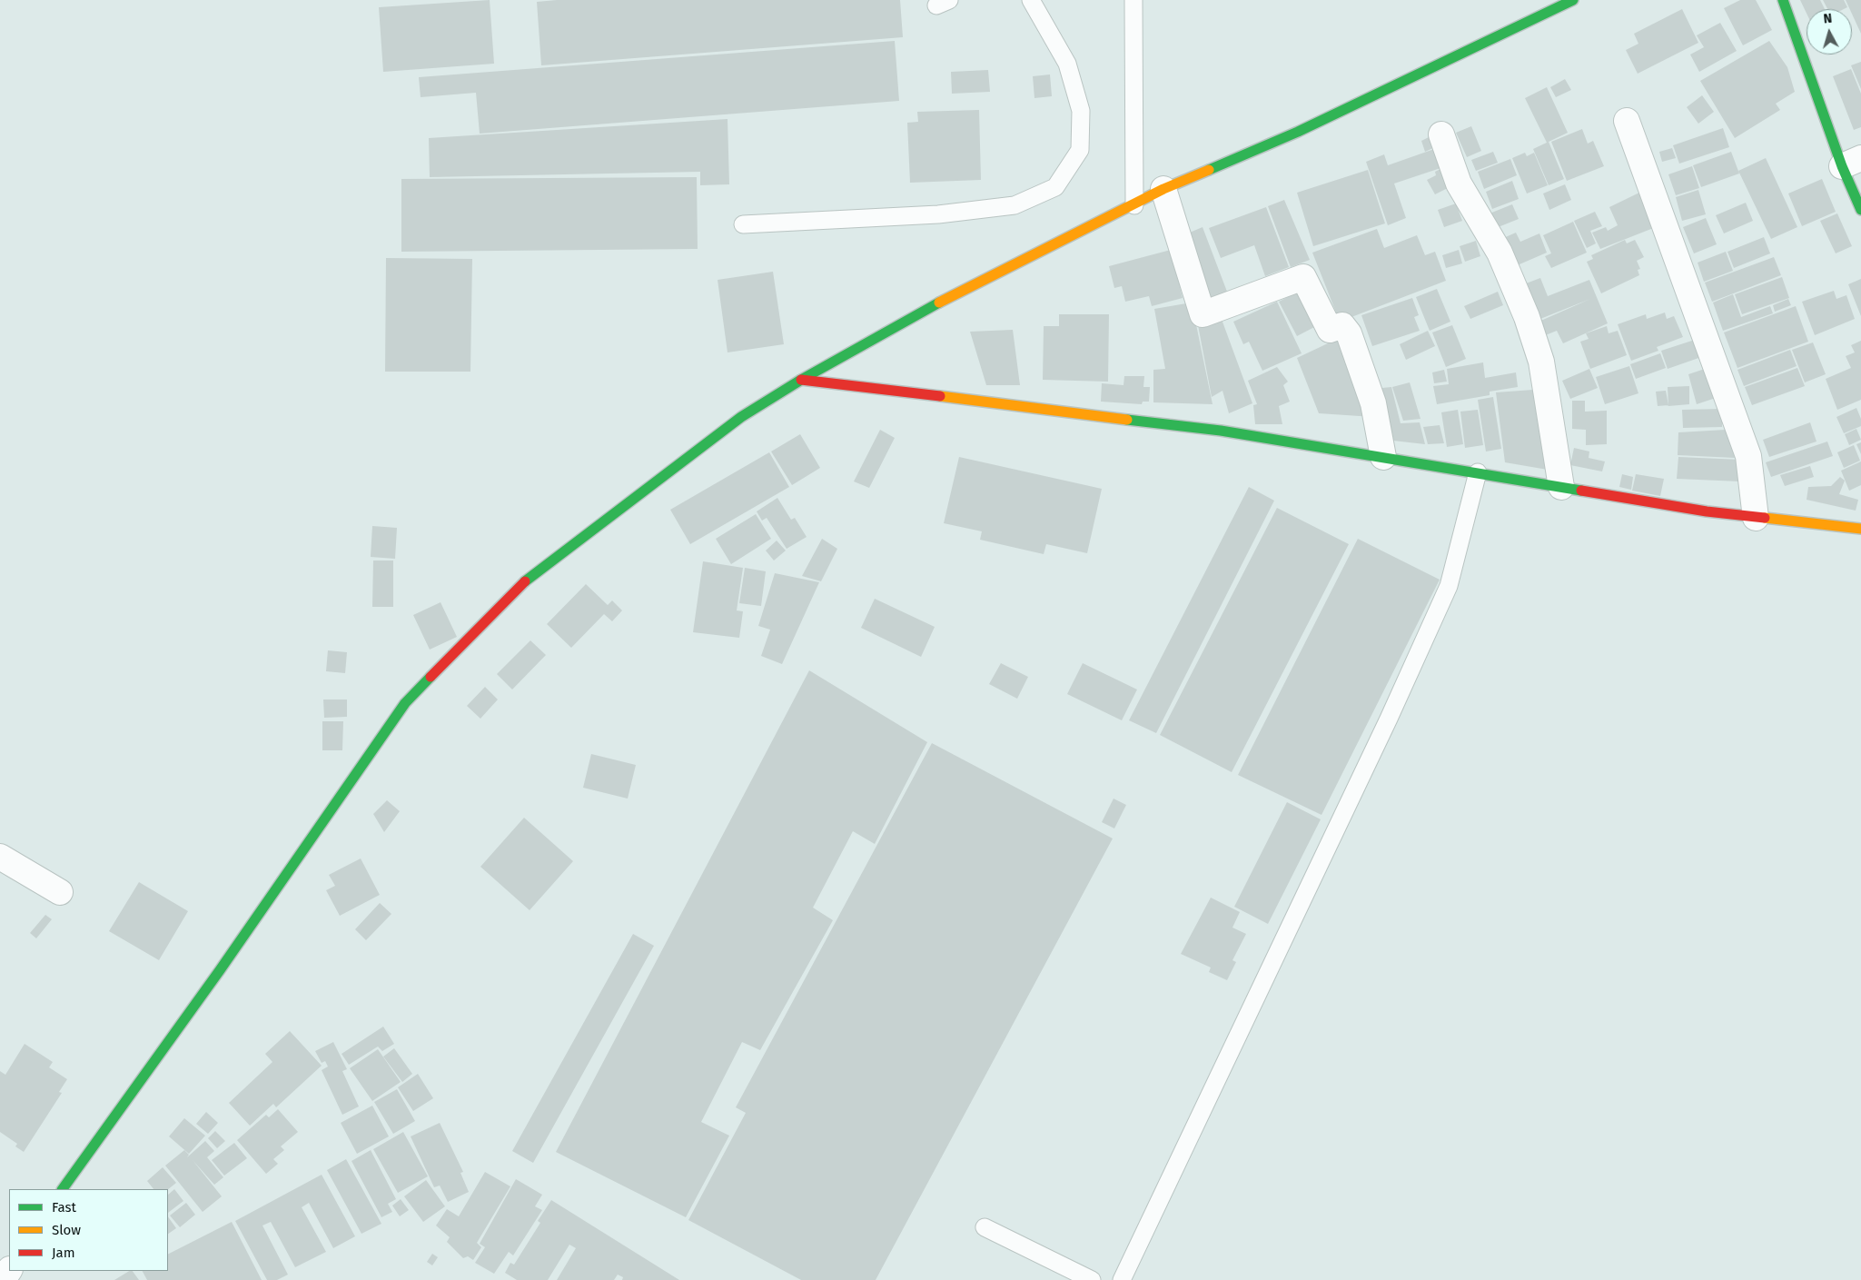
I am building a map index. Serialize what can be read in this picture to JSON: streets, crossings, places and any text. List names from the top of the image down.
{
  "legend": ["Fast", "Slow", "Jam"],
  "north": "top"
}
